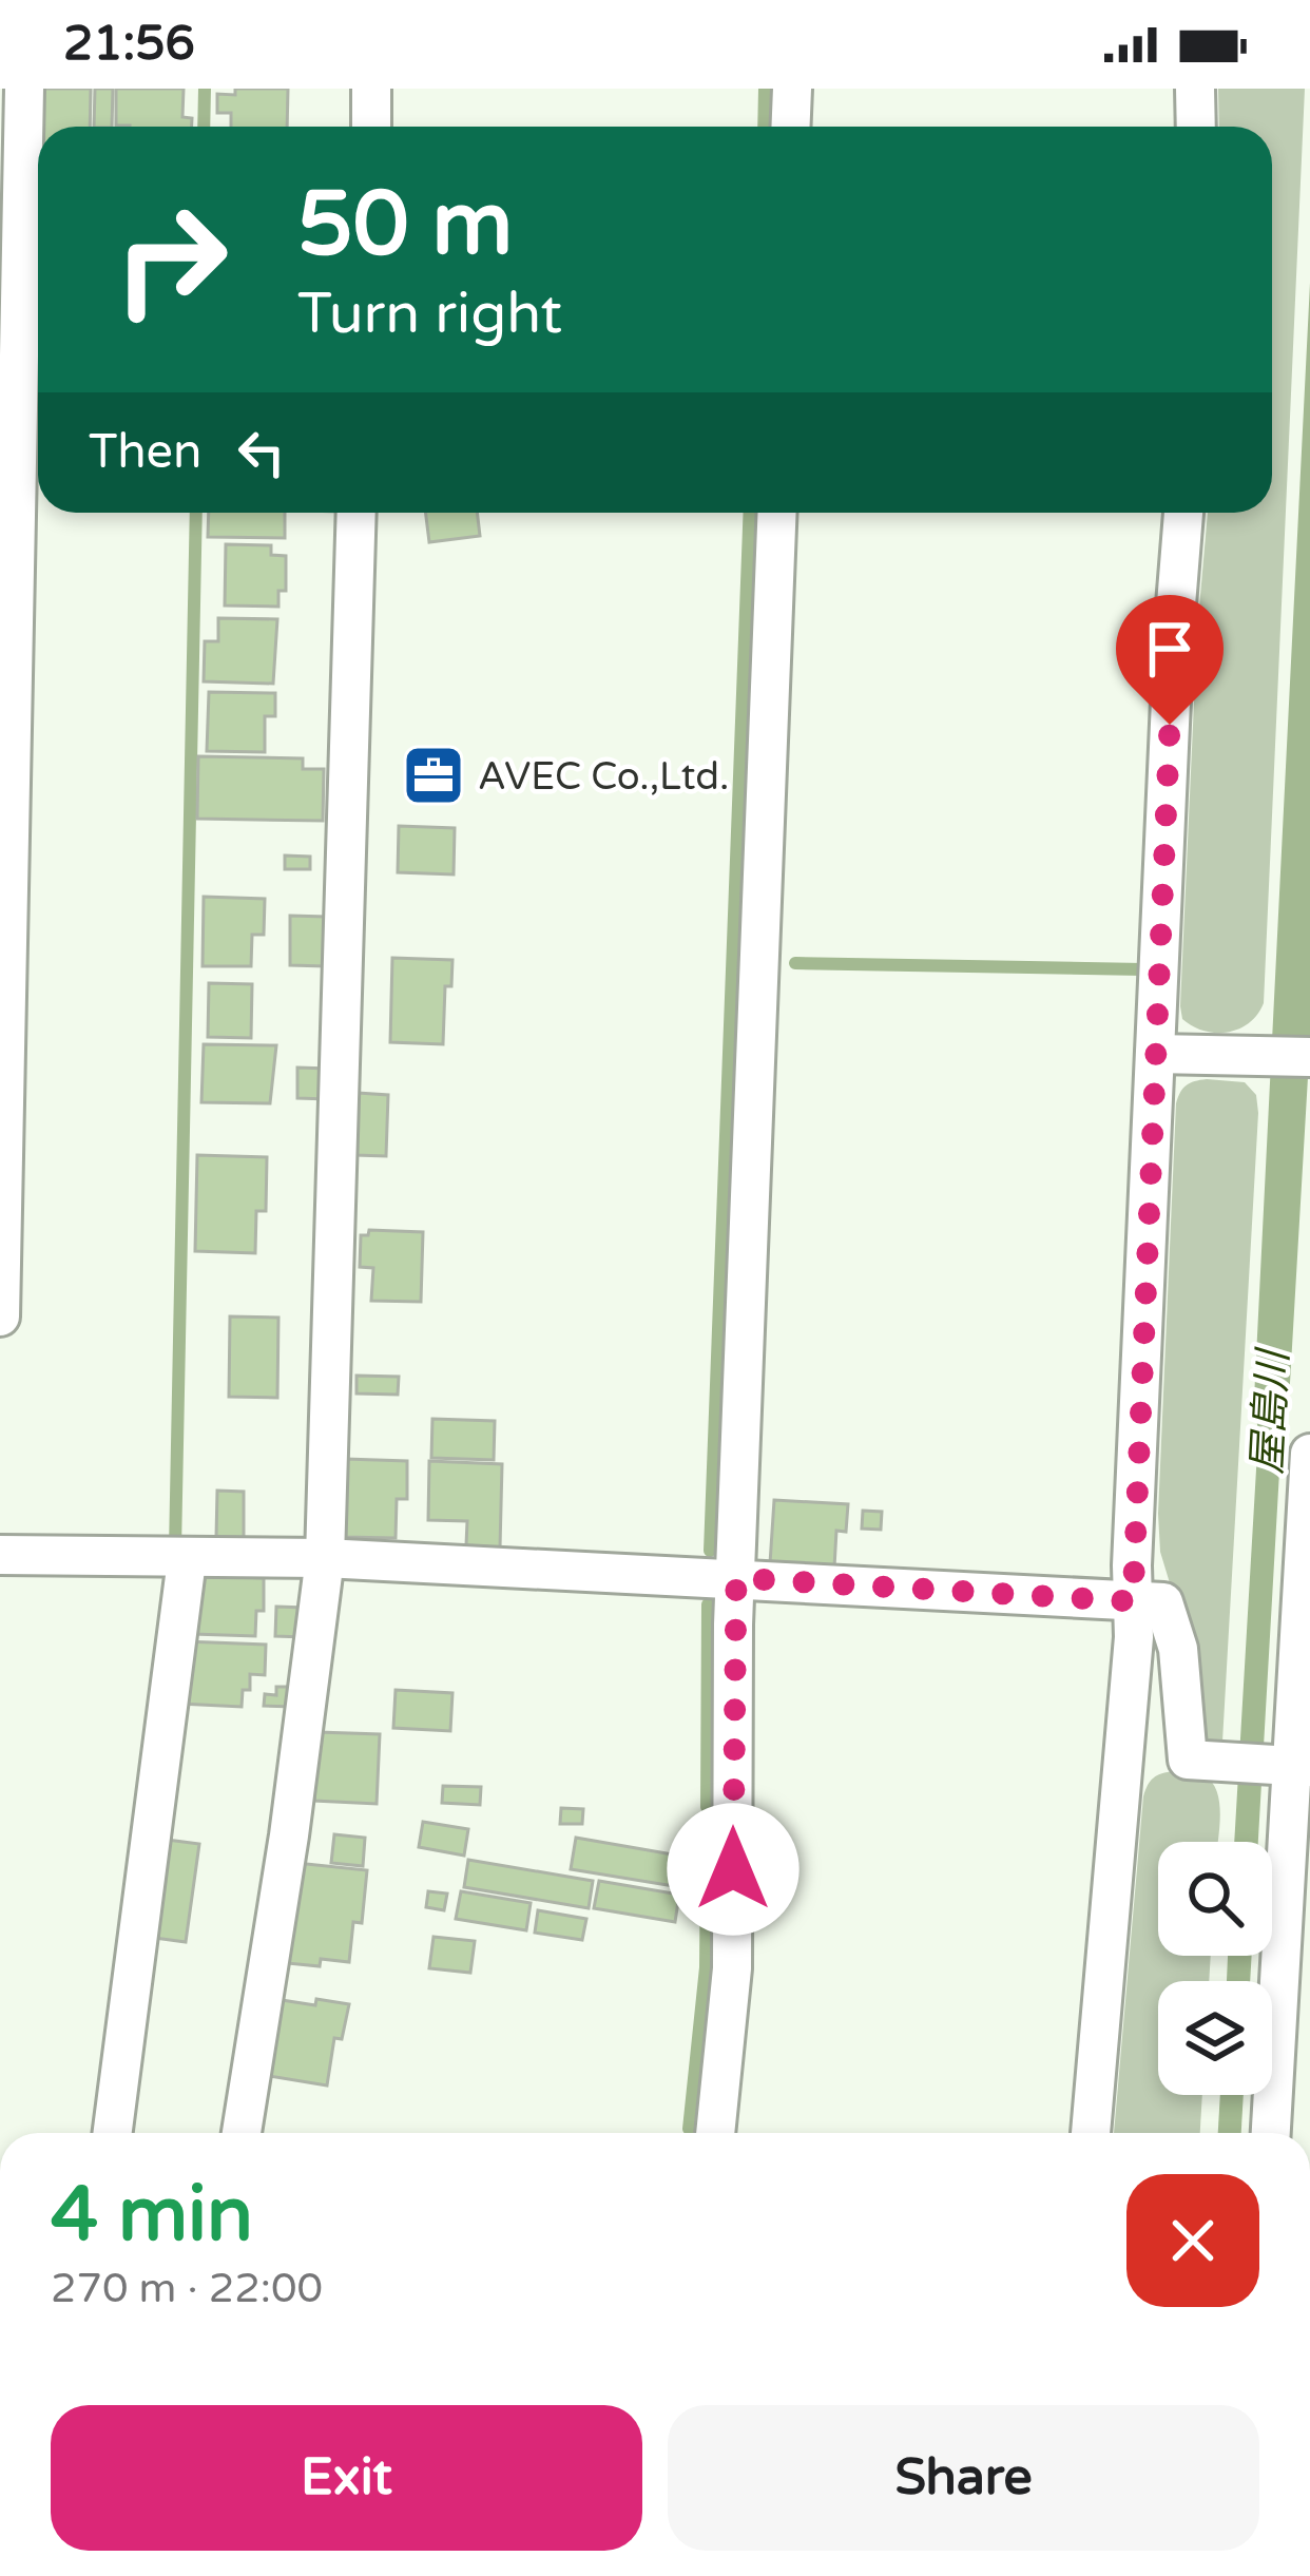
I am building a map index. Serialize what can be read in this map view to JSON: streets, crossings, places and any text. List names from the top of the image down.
{
  "water": ["屋島川"],
  "places": {
    "office": ["AVEC Co.,Ltd."]
  },
  "page": {
    "status": "21:56",
    "turn": ["50 m", "Turn right"],
    "then": "Then",
    "heading": ["4 min", "270 m · 22:00"],
    "buttons": ["Exit", "Share"]
  }
}
